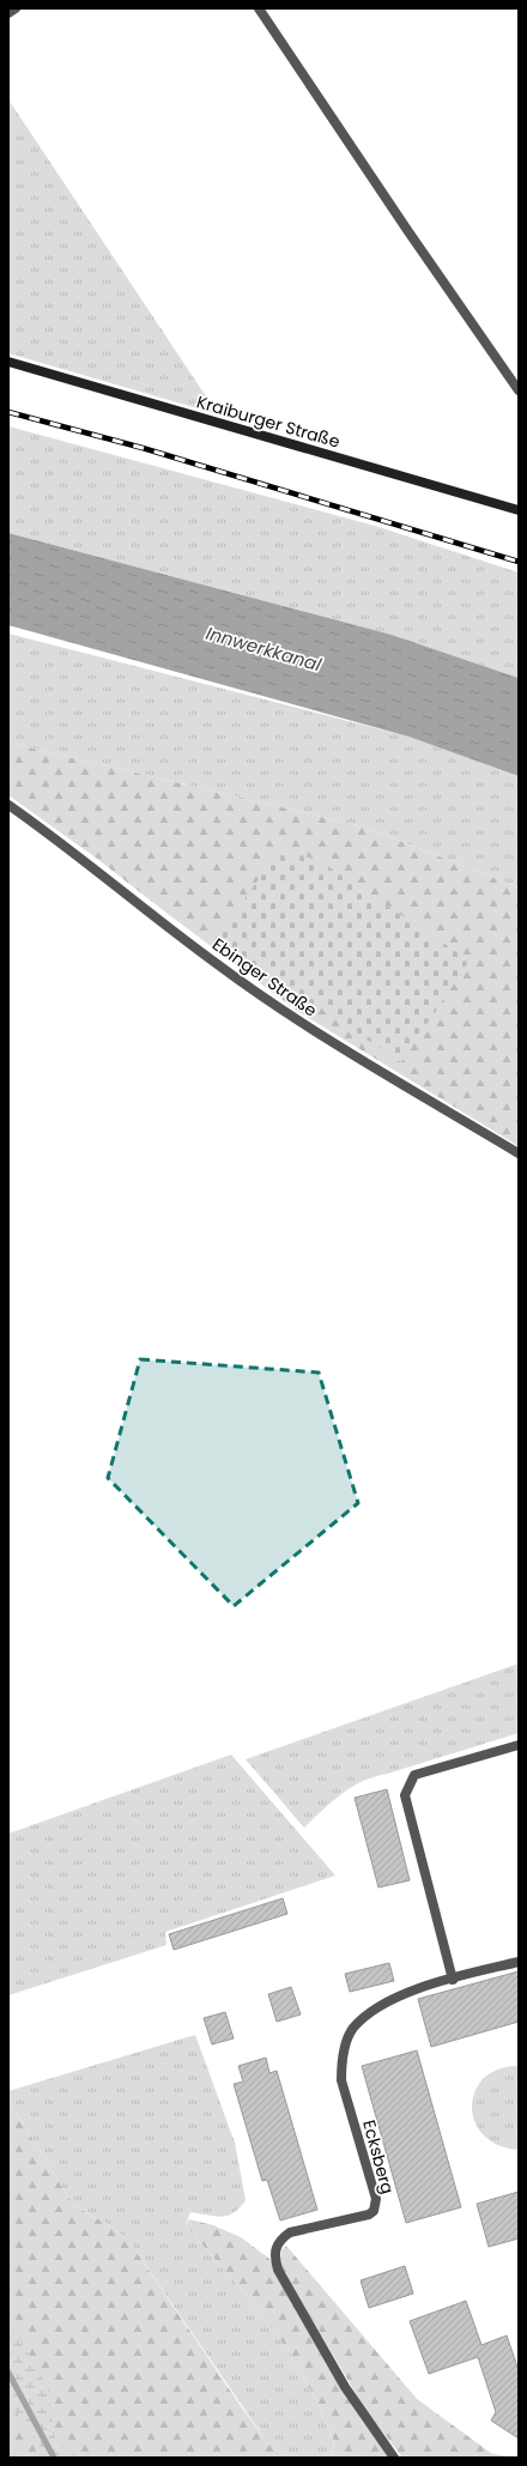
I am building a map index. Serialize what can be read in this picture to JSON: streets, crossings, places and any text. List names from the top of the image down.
{
  "streets": {
    "main road": ["Kraiburger Straße"],
    "street": ["Ebinger Straße", "Ecksberg"]
  },
  "water": ["Innwerkkanal"]
}
